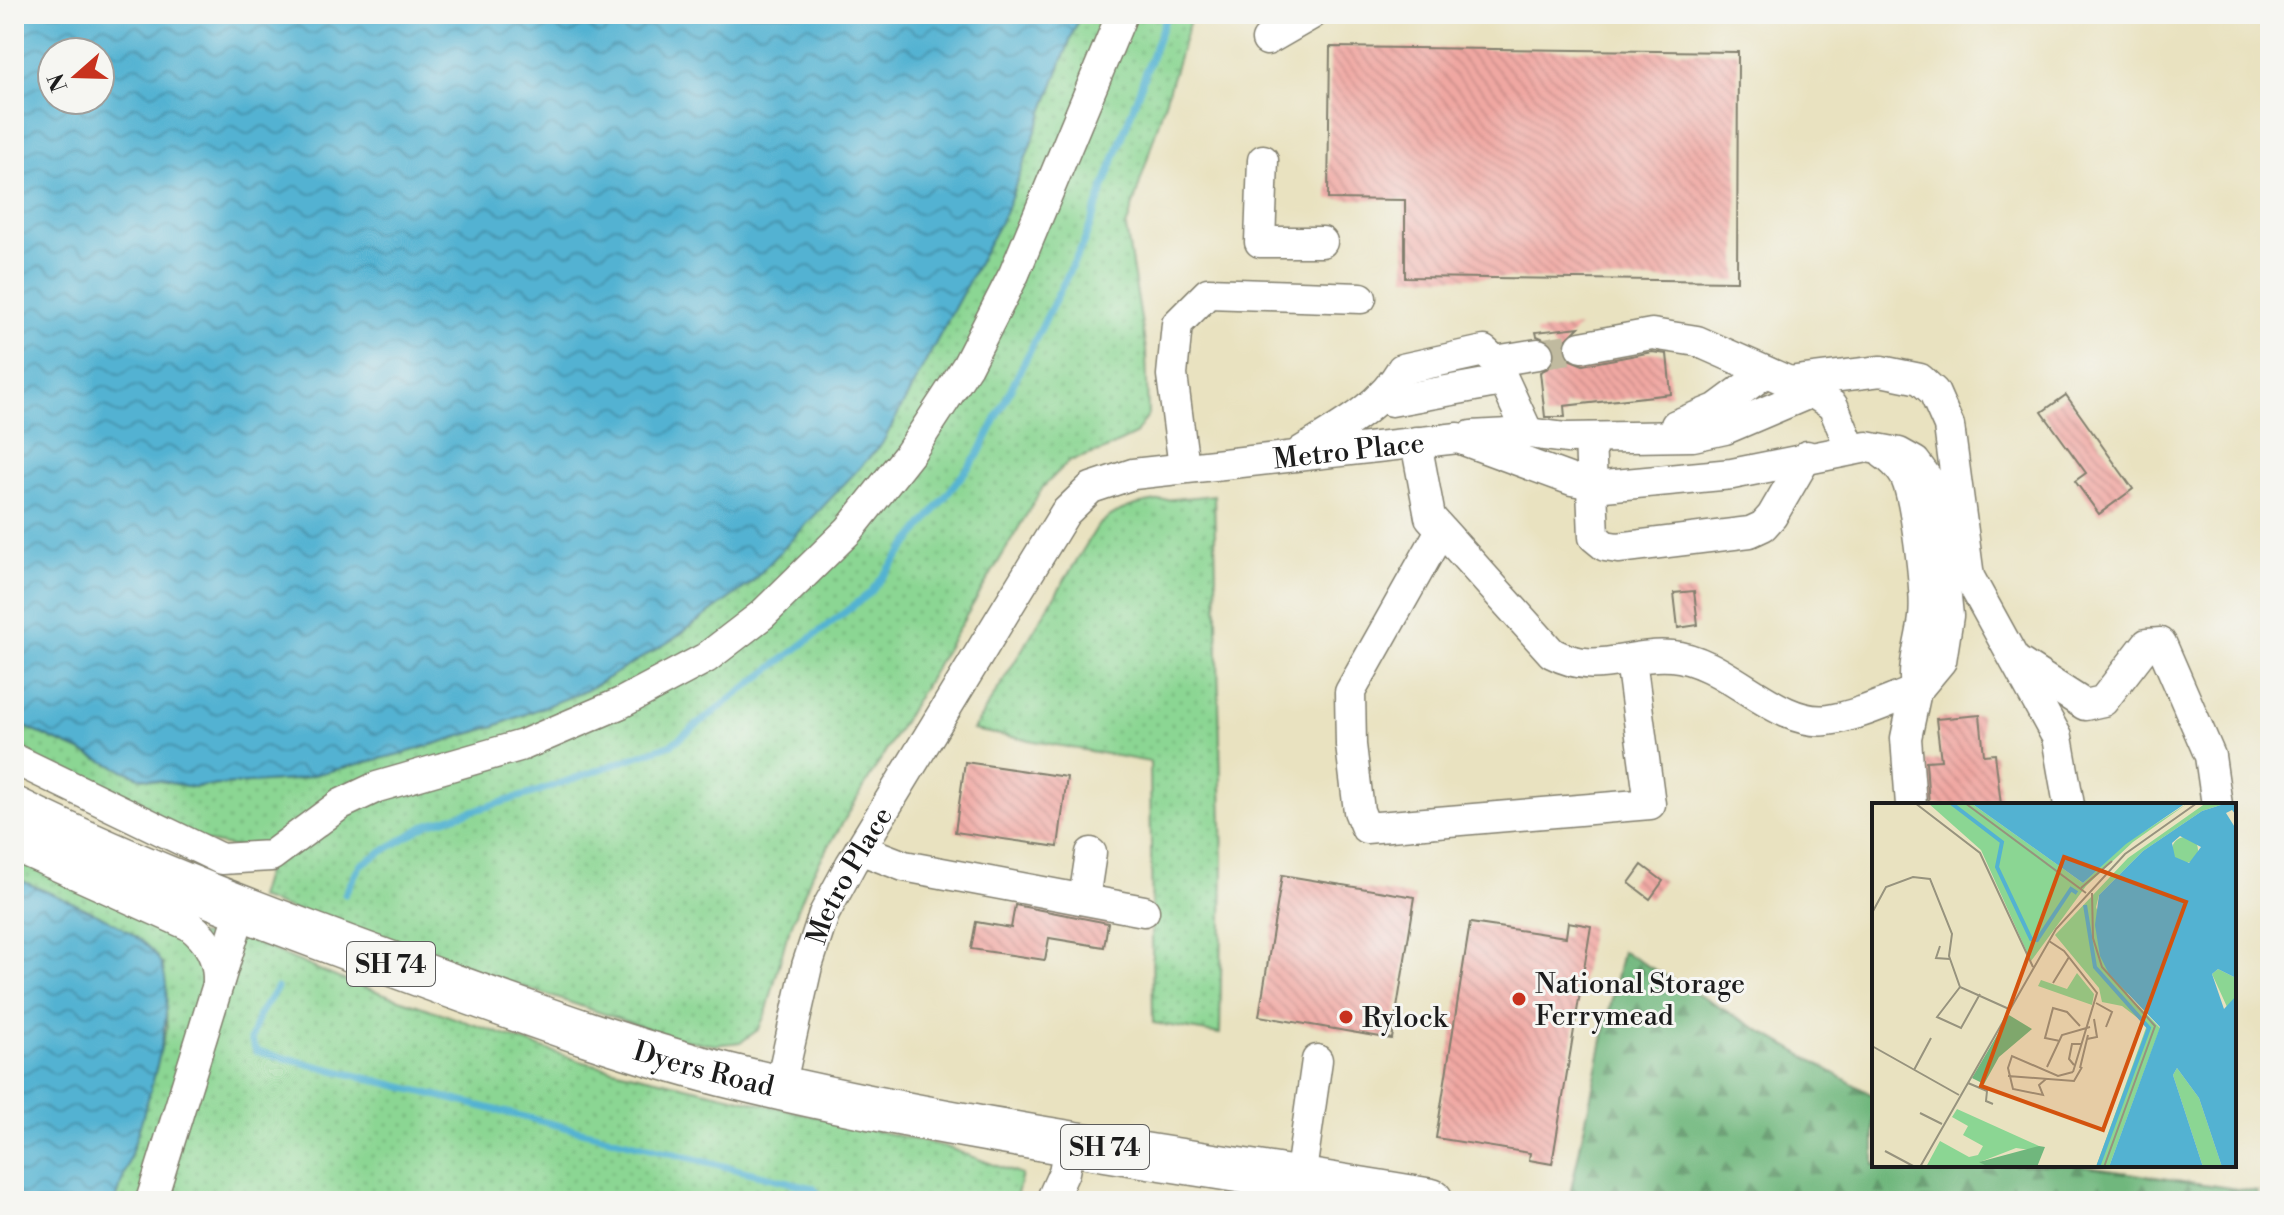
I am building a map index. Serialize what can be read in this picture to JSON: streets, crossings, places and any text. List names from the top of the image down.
{
  "streets": {
    "highway": ["SH 74", "Dyers Road"],
    "street": ["Metro Place"]
  },
  "crossings": [
    ["Metro Place", "Dyers Road"]
  ],
  "places": ["National Storage Ferrymead", "Rylock"],
  "north": "left"
}
